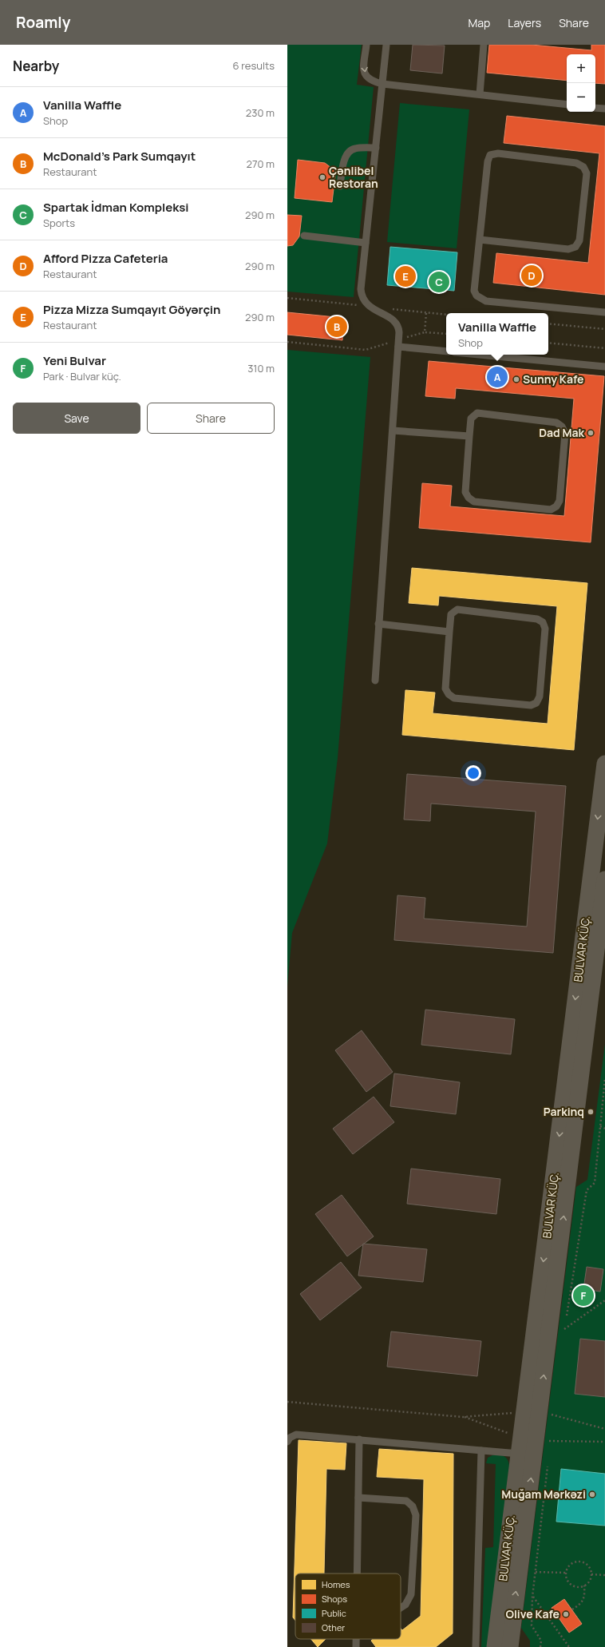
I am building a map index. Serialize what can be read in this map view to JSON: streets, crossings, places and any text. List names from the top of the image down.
{
  "streets": {
    "street": ["BULVAR KÜÇ."]
  },
  "places": [
    "Çənlibel Restoran",
    "Sunny Kafe",
    "Dad Mak",
    "Parkinq",
    "Muğam Mərkəzi",
    "Olive Kafe"
  ],
  "legend": [
    "Homes",
    "Shops",
    "Public",
    "Other"
  ],
  "page": {
    "header": "Roamly",
    "nav": ["Map", "Layers", "Share"],
    "heading": ["Nearby", "6 results"],
    "map_buttons": ["+", "−"],
    "list": [
      {
        "mark": "A",
        "name": "Vanilla Waffle",
        "note": "Shop",
        "value": "230 m"
      },
      {
        "mark": "B",
        "name": "McDonald's Park Sumqayıt",
        "note": "Restaurant",
        "value": "270 m"
      },
      {
        "mark": "C",
        "name": "Spartak İdman Kompleksi",
        "note": "Sports",
        "value": "290 m"
      },
      {
        "mark": "D",
        "name": "Afford Pizza Cafeteria",
        "note": "Restaurant",
        "value": "290 m"
      },
      {
        "mark": "E",
        "name": "Pizza Mizza Sumqayıt Göyərçin",
        "note": "Restaurant",
        "value": "290 m"
      },
      {
        "mark": "F",
        "name": "Yeni Bulvar",
        "note": "Park · Bulvar küç.",
        "value": "310 m"
      }
    ],
    "pins": [
      "D",
      "E",
      "C",
      "B",
      "A",
      "F"
    ],
    "popup": ["Vanilla Waffle", "Shop"],
    "buttons": ["Save", "Share"]
  }
}
